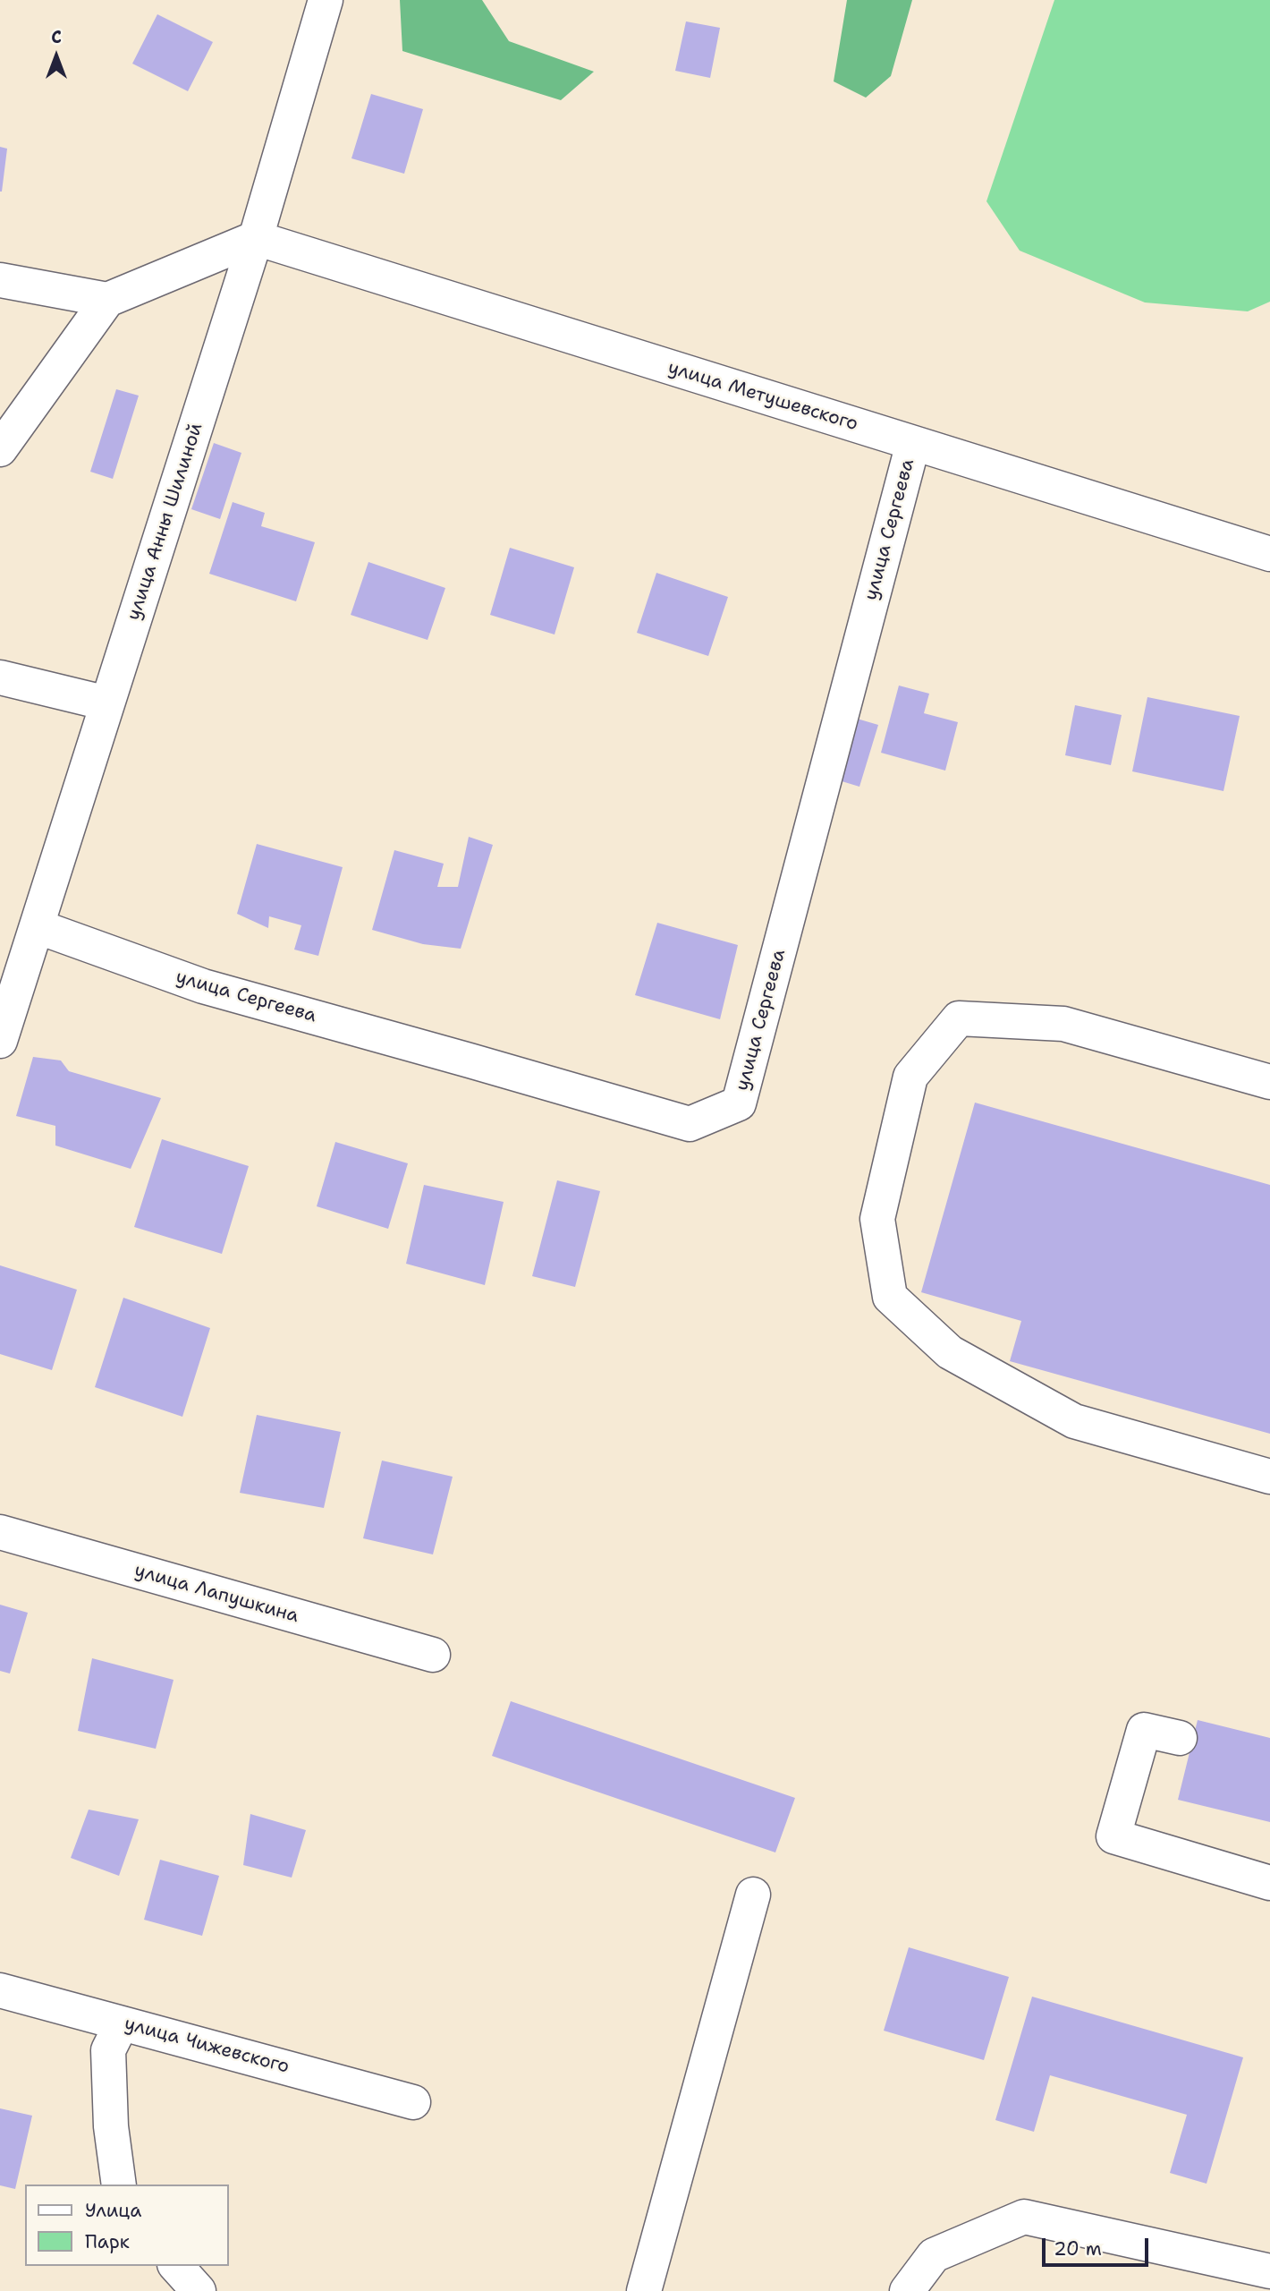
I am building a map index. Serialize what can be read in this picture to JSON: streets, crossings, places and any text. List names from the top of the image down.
{
  "streets": {
    "street": [
      "улица Метушевского",
      "улица Анны Шилиной",
      "улица Сергеева",
      "улица Лапушкина",
      "улица Чижевского"
    ]
  },
  "crossings": [
    ["улица Метушевского", "улица Анны Шилиной"],
    ["улица Метушевского", "улица Сергеева"],
    ["улица Анны Шилиной", "улица Сергеева"]
  ],
  "legend": ["Улица", "Парк"],
  "scale_bar": "20 m",
  "north": "top"
}
